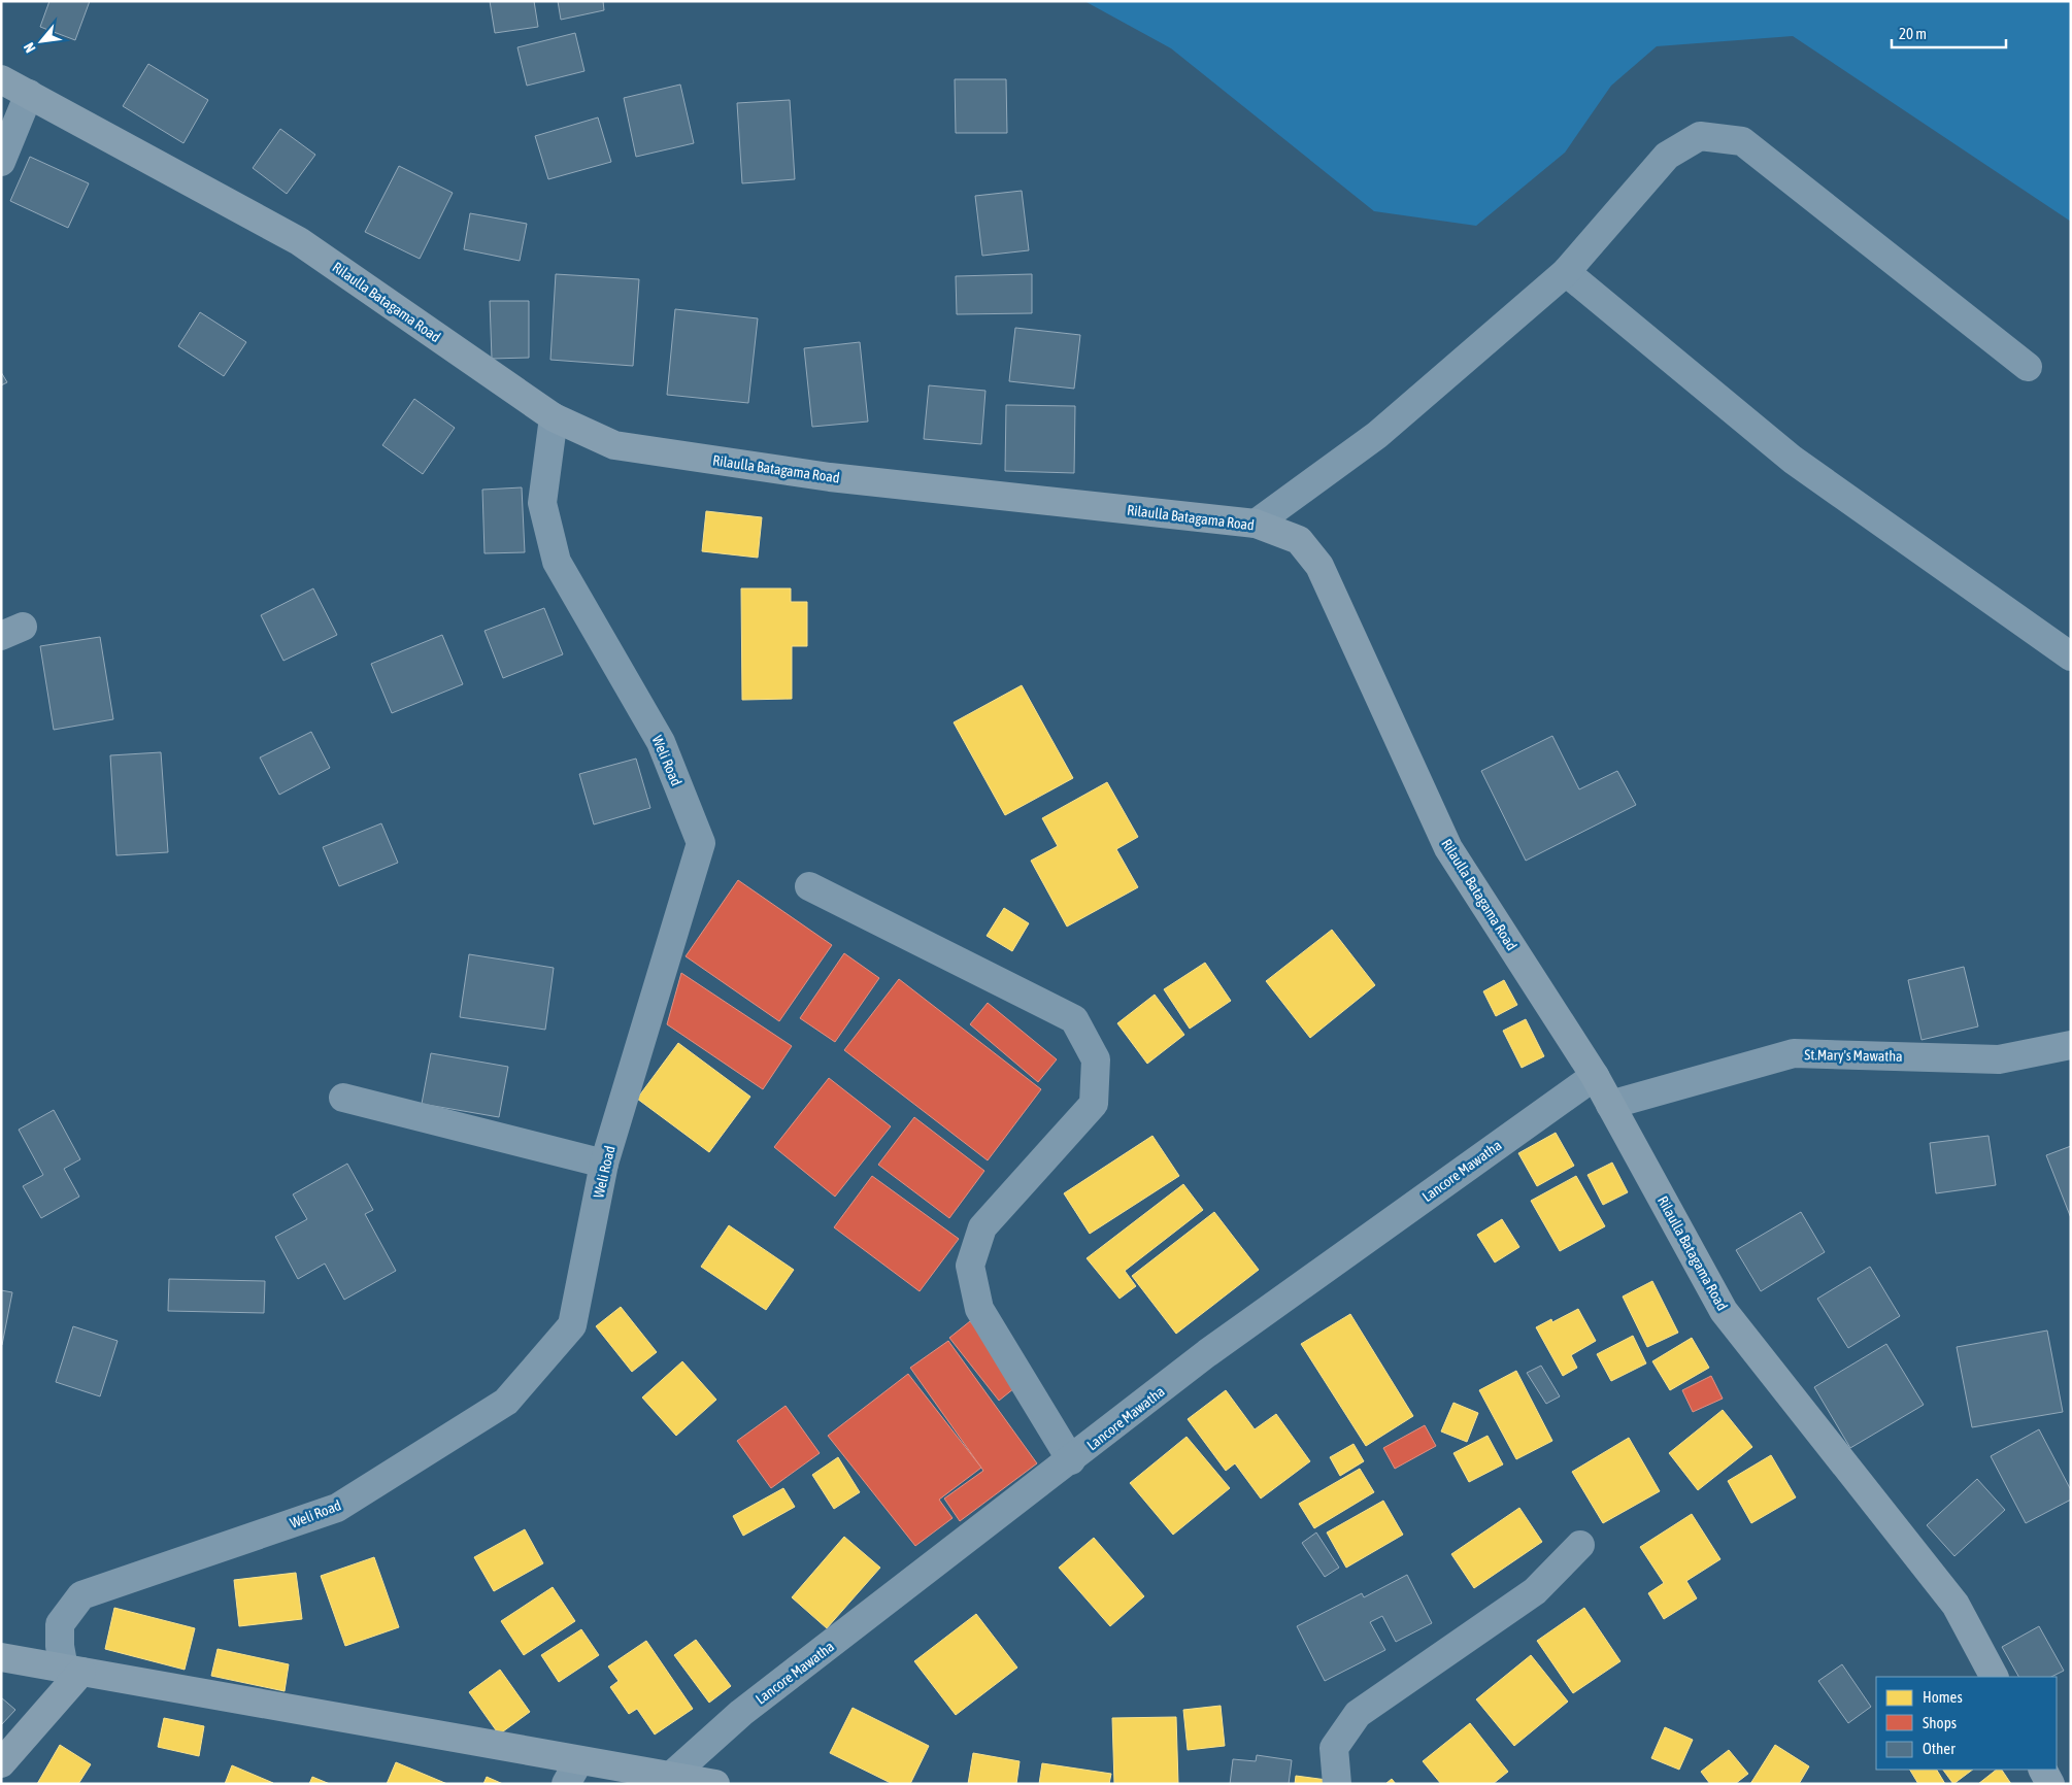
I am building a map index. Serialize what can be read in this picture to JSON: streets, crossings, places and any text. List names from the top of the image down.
{
  "streets": {
    "street": [
      "Rilaulla Batagama Road",
      "Weli Road",
      "St.Mary's Mawatha",
      "Lancore Mawatha"
    ]
  },
  "crossings": [
    ["Rilaulla Batagama Road", "Weli Road"],
    ["Rilaulla Batagama Road", "St.Mary's Mawatha"],
    ["Rilaulla Batagama Road", "Lancore Mawatha"]
  ],
  "legend": ["Homes", "Shops", "Other"],
  "scale_bar": "20 m",
  "north": "bottom left"
}
